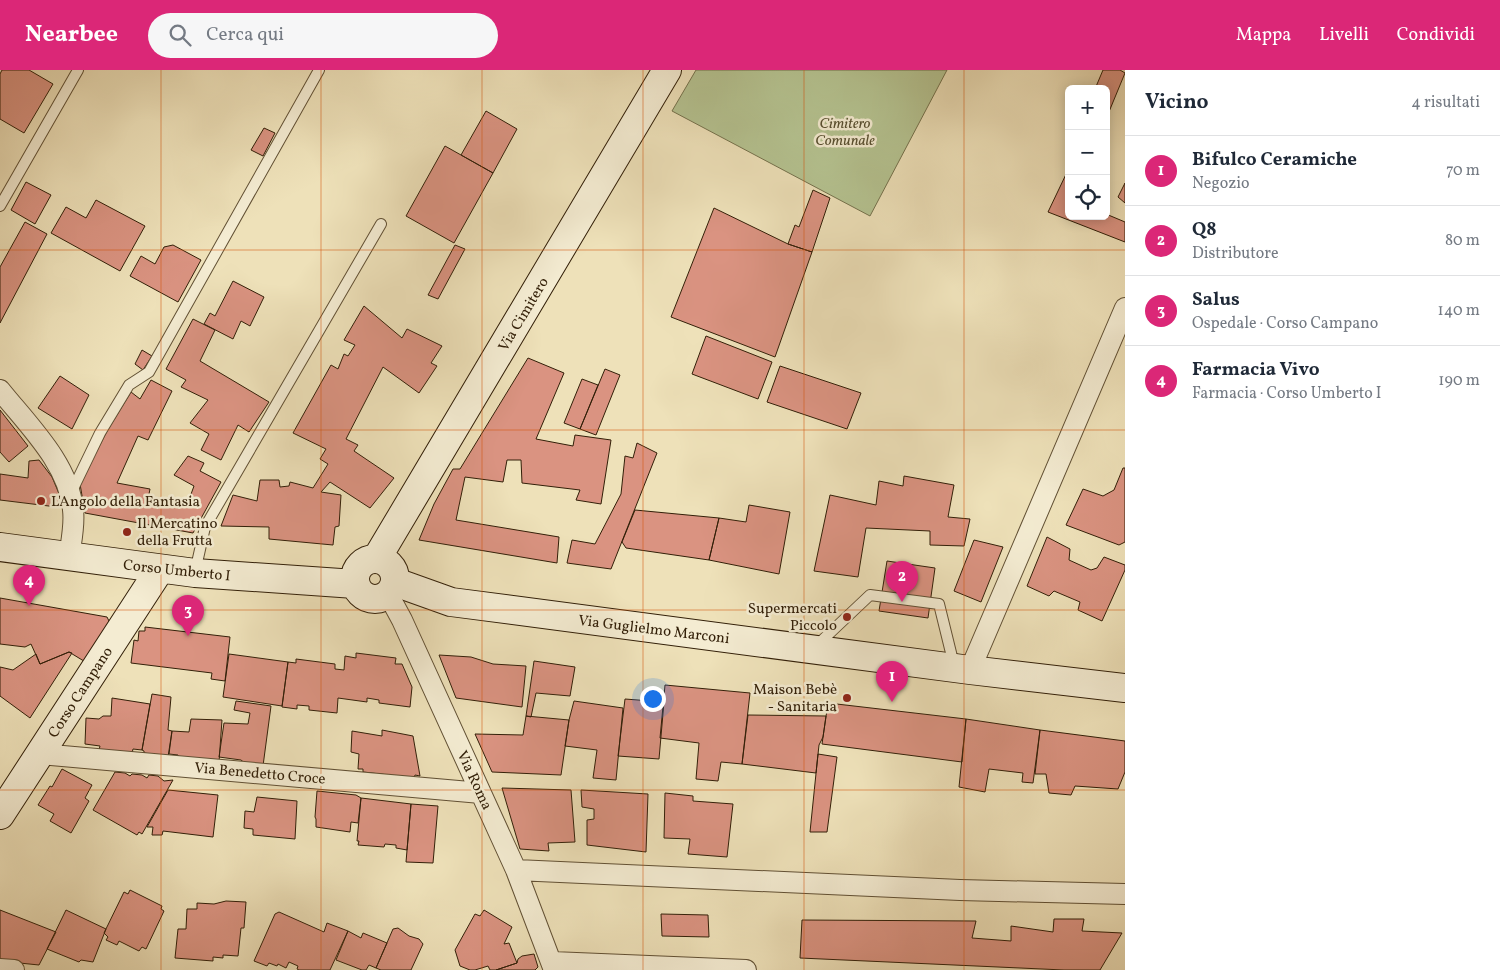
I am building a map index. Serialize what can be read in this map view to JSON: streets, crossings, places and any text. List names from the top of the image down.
{
  "streets": {
    "street": [
      "Via Cimitero",
      "Corso Umberto I",
      "Via Guglielmo Marconi",
      "Corso Campano",
      "Via Benedetto Croce",
      "Via Roma"
    ]
  },
  "crossings": [
    ["Via Cimitero", "Corso Umberto I"],
    ["Via Cimitero", "Via Guglielmo Marconi"],
    ["Via Cimitero", "Via Roma"],
    ["Corso Umberto I", "Via Guglielmo Marconi"],
    ["Corso Umberto I", "Corso Campano"],
    ["Corso Umberto I", "Via Roma"],
    ["Via Guglielmo Marconi", "Via Roma"],
    ["Corso Campano", "Via Benedetto Croce"],
    ["Via Benedetto Croce", "Via Roma"]
  ],
  "parks": ["Cimitero Comunale"],
  "places": [
    "L'Angolo della Fantasia",
    "Il Mercatino della Frutta",
    "Supermercati Piccolo",
    "Maison Bebè - Sanitaria"
  ],
  "page": {
    "header": "Nearbee",
    "search": "Cerca qui",
    "nav": ["Mappa", "Livelli", "Condividi"],
    "heading": ["Vicino", "4 risultati"],
    "map_buttons": ["+", "−"],
    "list": [
      {
        "mark": "1",
        "name": "Bifulco Ceramiche",
        "note": "Negozio",
        "value": "70 m"
      },
      {
        "mark": "2",
        "name": "Q8",
        "note": "Distributore",
        "value": "80 m"
      },
      {
        "mark": "3",
        "name": "Salus",
        "note": "Ospedale · Corso Campano",
        "value": "140 m"
      },
      {
        "mark": "4",
        "name": "Farmacia Vivo",
        "note": "Farmacia · Corso Umberto I",
        "value": "190 m"
      }
    ],
    "pins": [
      "2",
      "4",
      "3",
      "1"
    ]
  }
}
